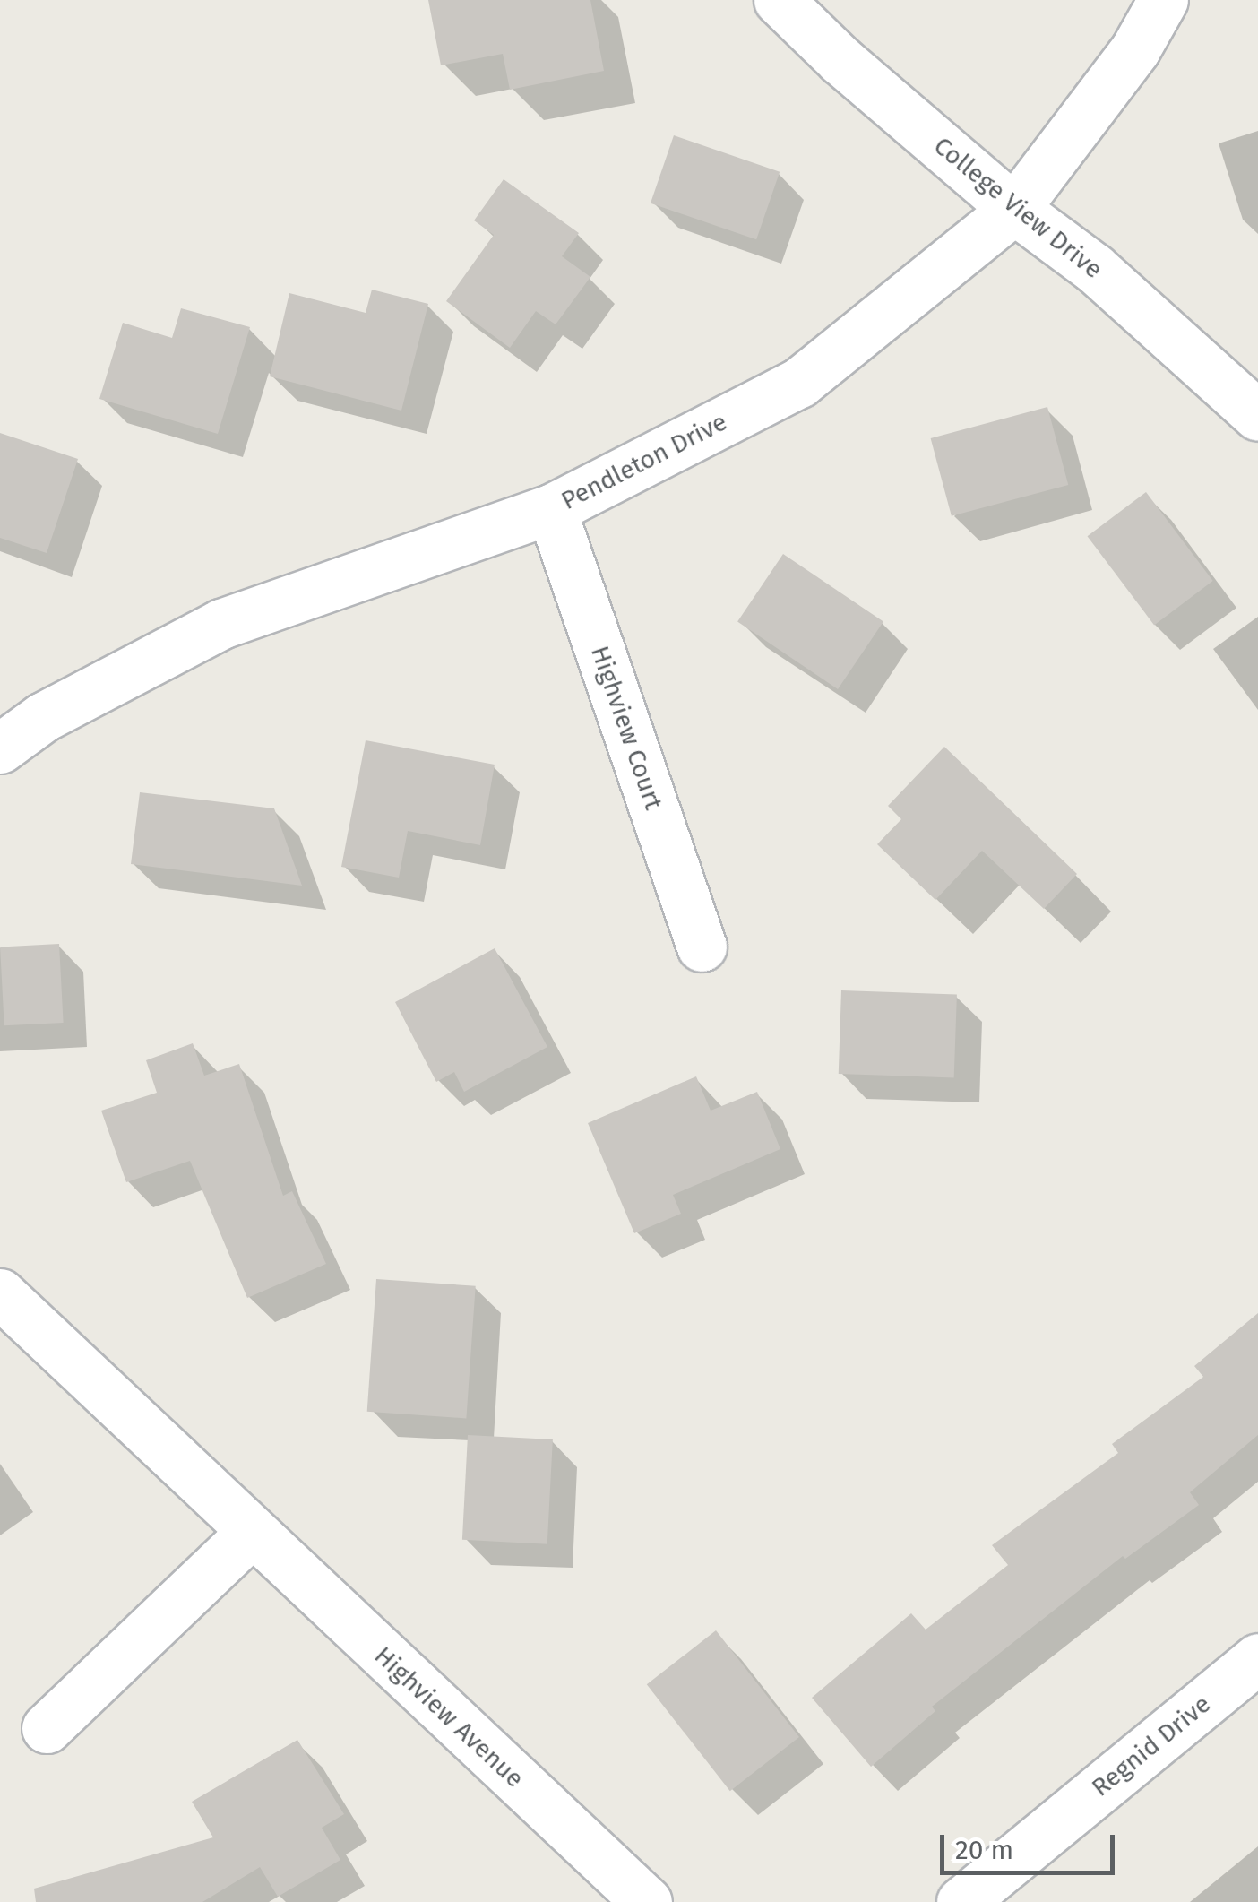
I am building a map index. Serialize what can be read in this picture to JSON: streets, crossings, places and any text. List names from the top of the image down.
{
  "streets": {
    "street": [
      "College View Drive",
      "Pendleton Drive",
      "Highview Court",
      "Highview Avenue",
      "Regnid Drive"
    ]
  },
  "crossings": [
    ["College View Drive", "Pendleton Drive"],
    ["Pendleton Drive", "Highview Court"]
  ],
  "scale_bar": "20 m"
}
